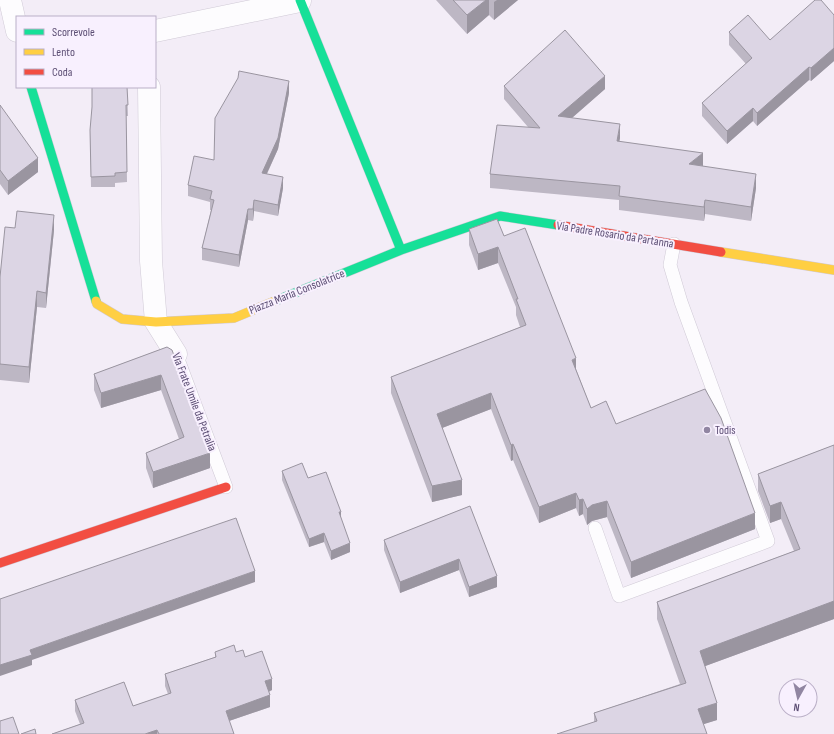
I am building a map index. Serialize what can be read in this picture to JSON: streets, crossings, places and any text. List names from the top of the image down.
{
  "streets": {
    "street": ["Via Padre Rosario da Partanna", "Piazza Maria Consolatrice", "Via Frate Umile da Petralia"]
  },
  "crossings": [
    ["Via Padre Rosario da Partanna", "Piazza Maria Consolatrice"],
    ["Piazza Maria Consolatrice", "Via Frate Umile da Petralia"]
  ],
  "places": ["Todis"],
  "legend": ["Scorrevole", "Lento", "Coda"],
  "north": "bottom"
}
